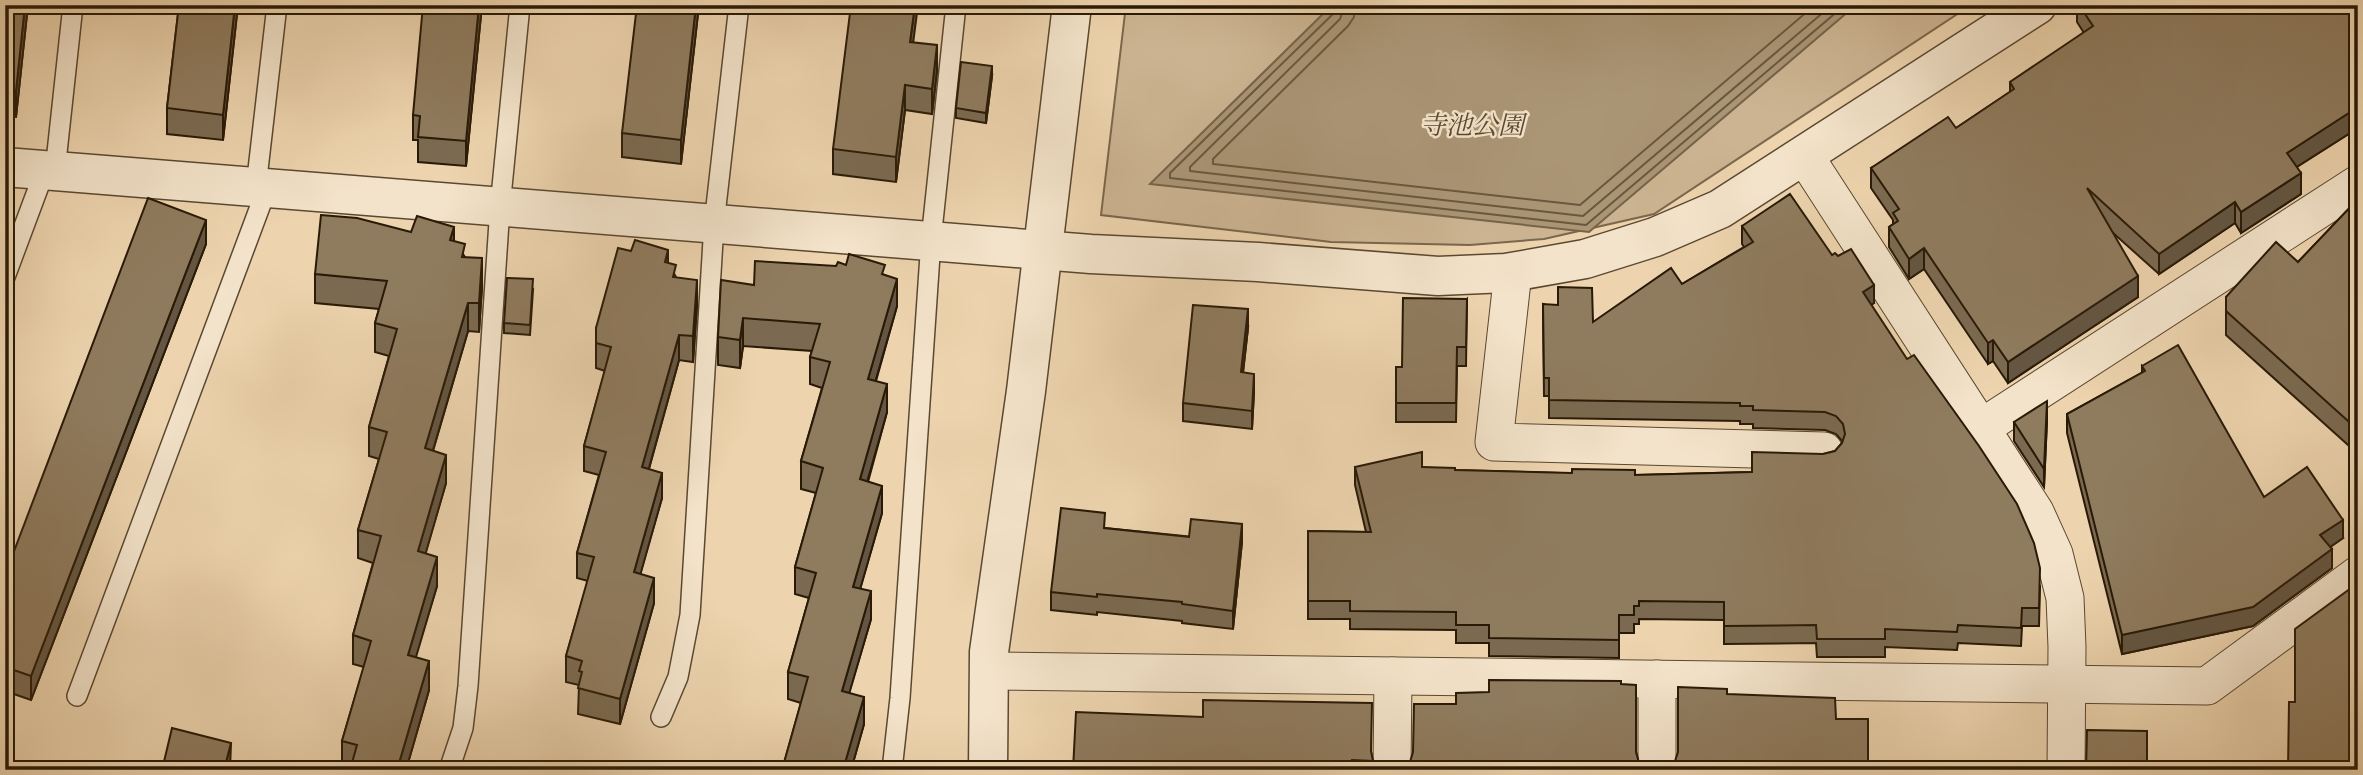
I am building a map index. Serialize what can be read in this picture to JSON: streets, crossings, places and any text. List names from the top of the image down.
{
  "parks": ["寺池公園"]
}
